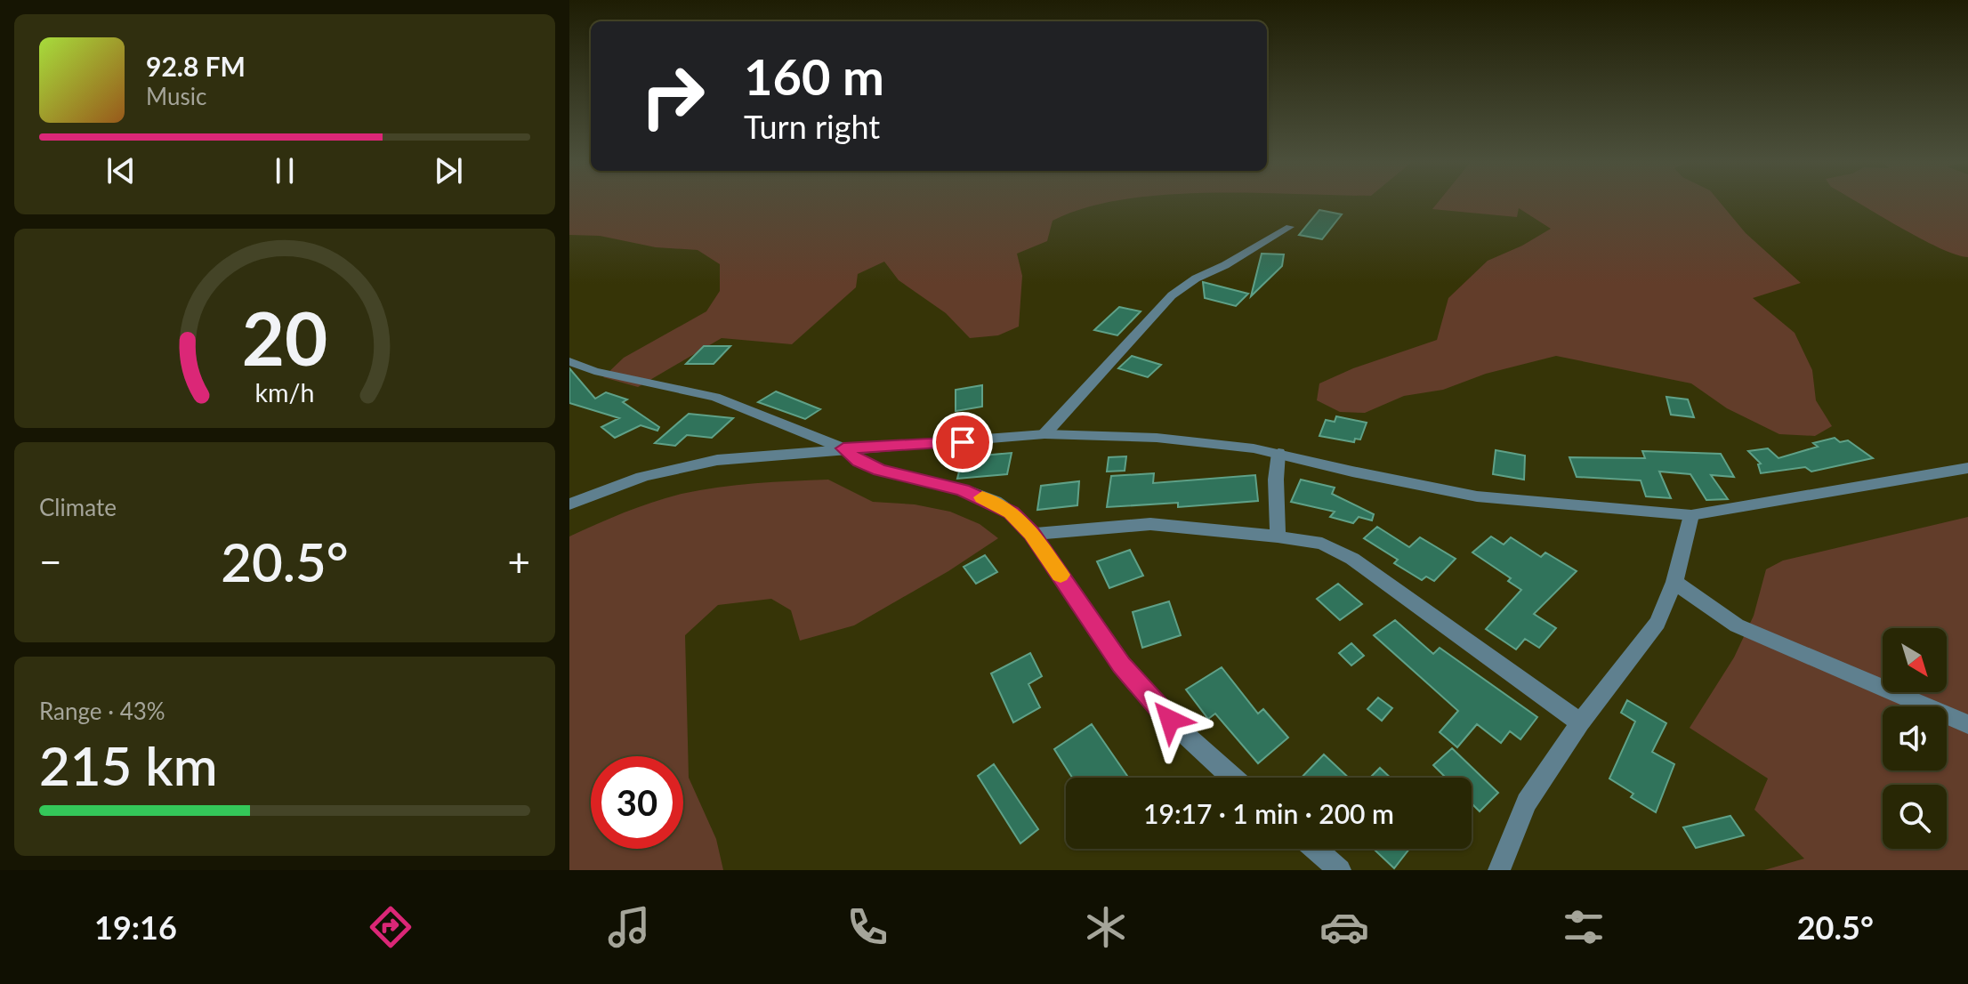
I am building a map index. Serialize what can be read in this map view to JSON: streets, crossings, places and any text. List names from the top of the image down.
{
  "north": "bottom right",
  "page": {
    "turn": ["160 m", "Turn right"],
    "song": ["92.8 FM", "Music"],
    "tile": [
      "Climate",
      ["Range · 43%", "215 km"]
    ],
    "heat": ["−", "20.5°", "+"],
    "limit": "30",
    "trip": "19:17 · 1 min · 200 m",
    "tabs": ["19:16", "20.5°"],
    "gauge": ["20", "km/h"]
  }
}
